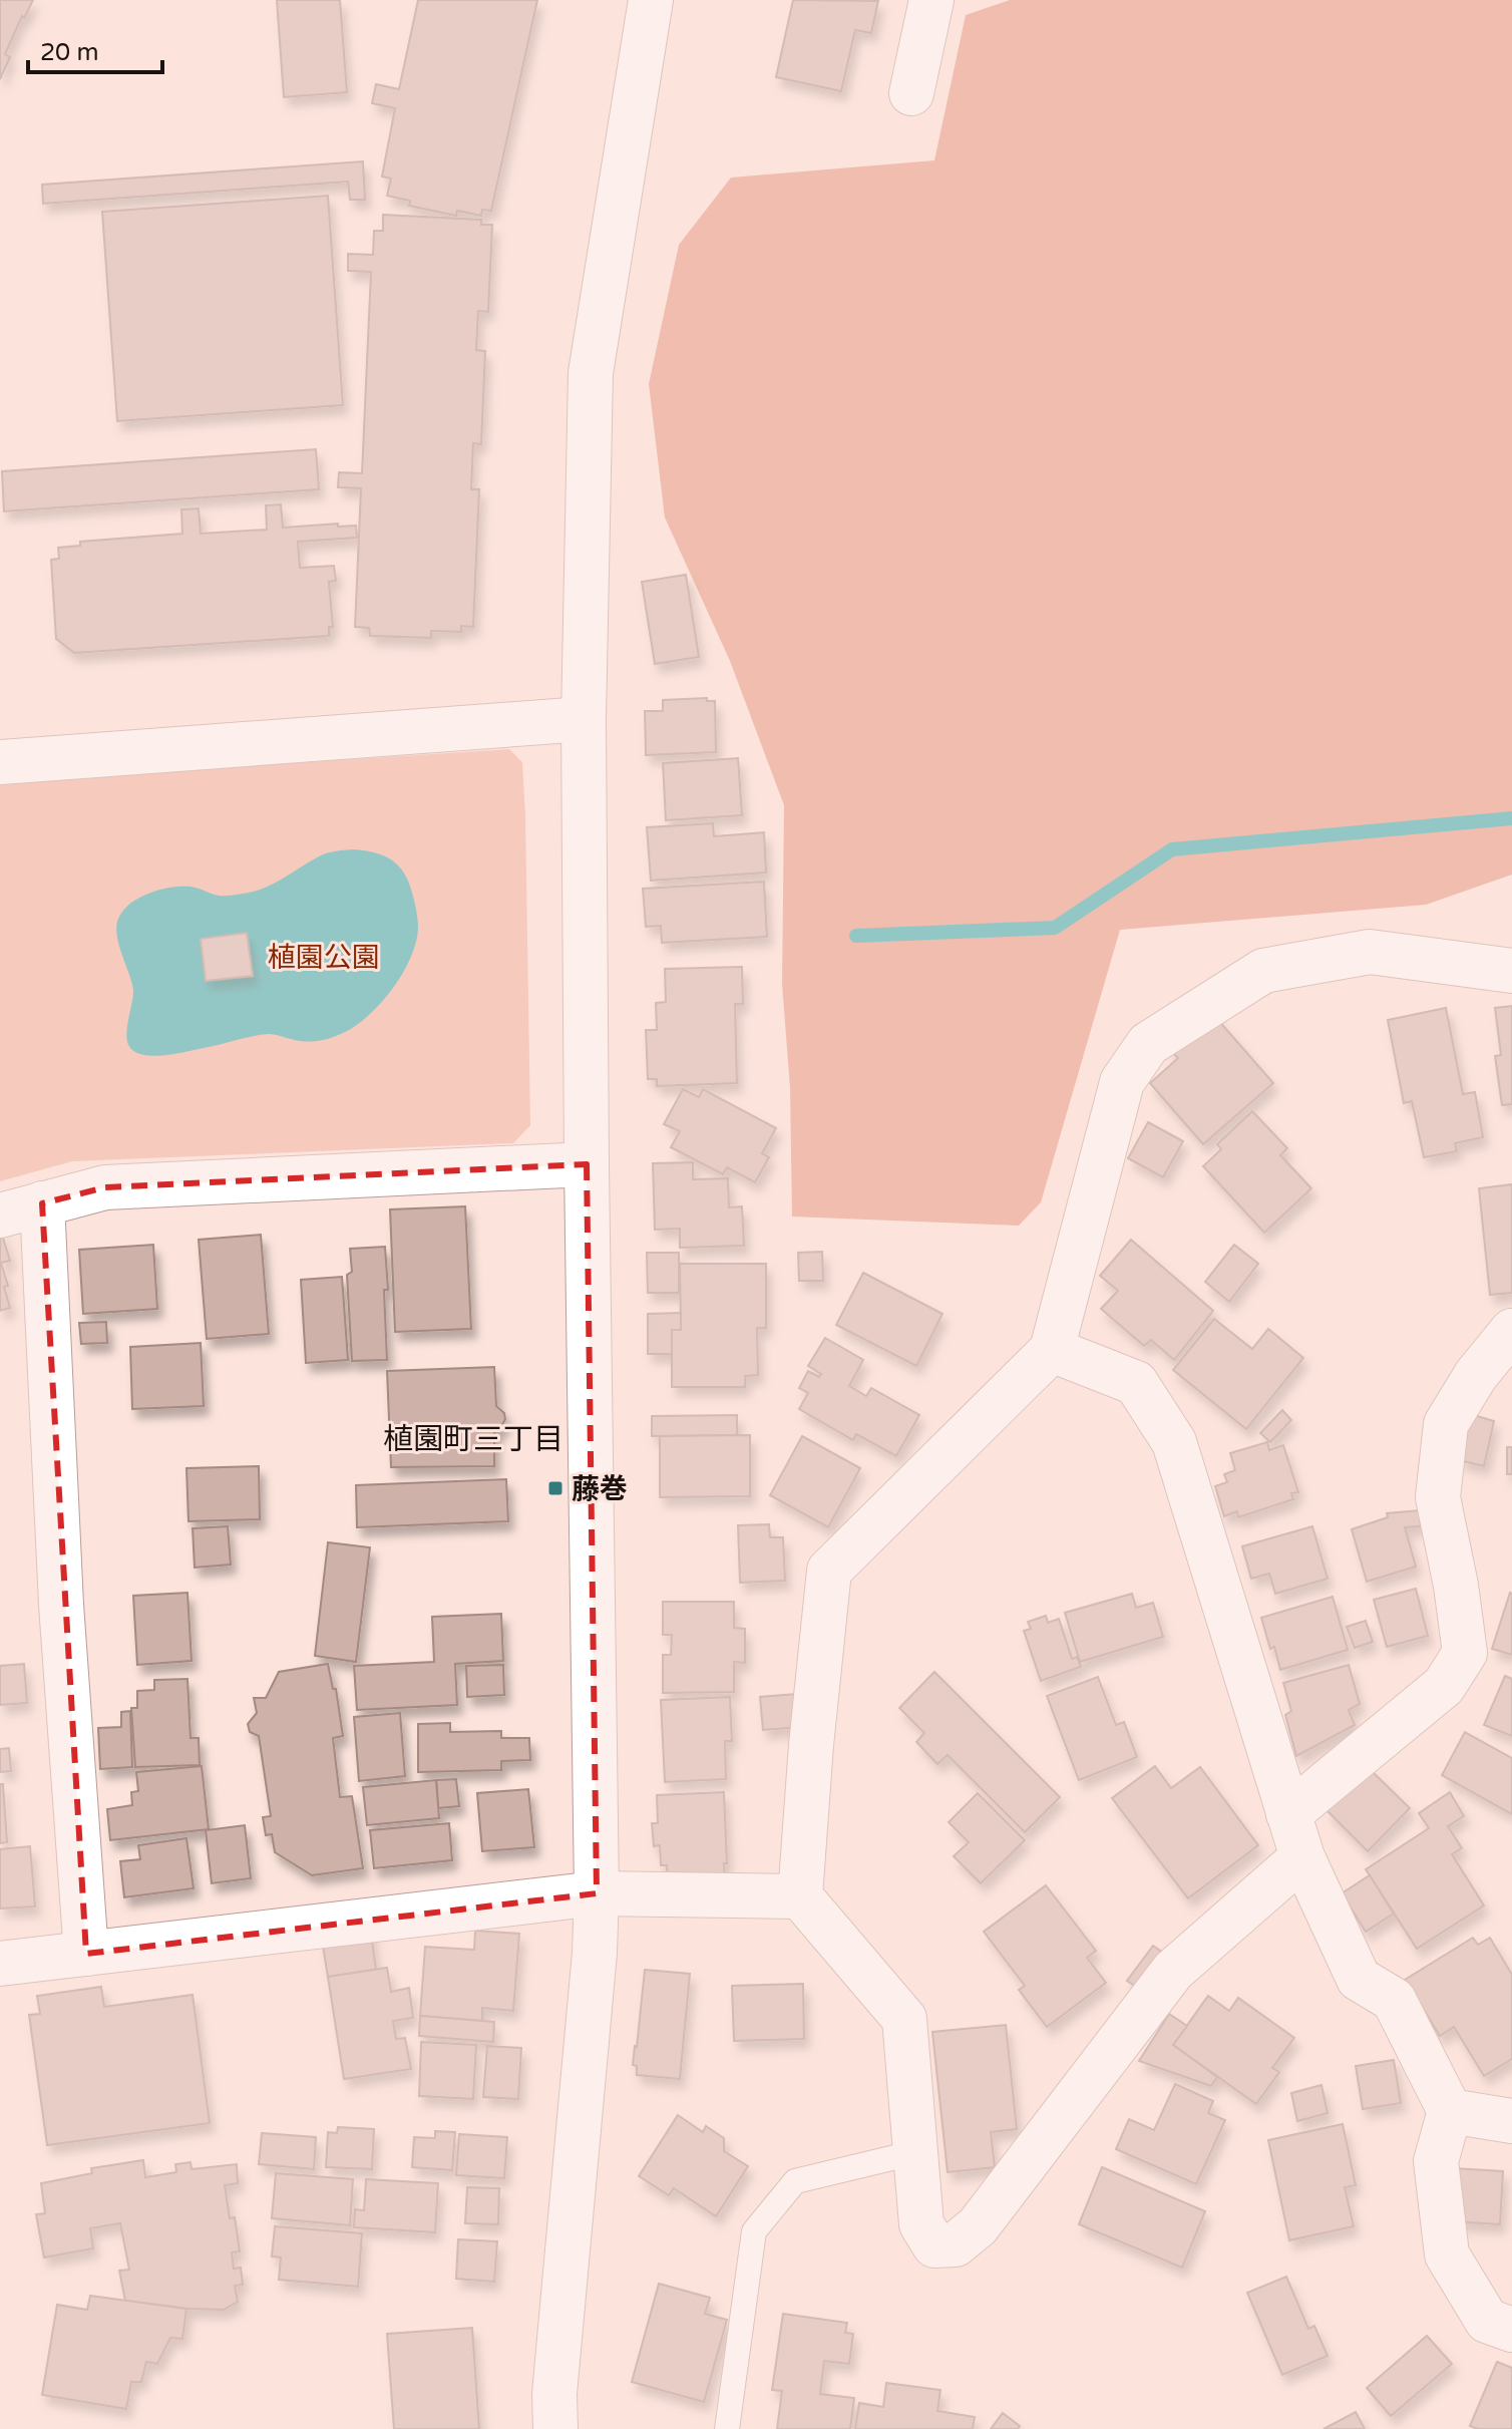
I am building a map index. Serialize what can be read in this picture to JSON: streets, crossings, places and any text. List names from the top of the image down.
{
  "districts": ["植園町三丁目"],
  "parks": ["植園公園"],
  "places": {
    "transit": ["藤巻"]
  },
  "scale_bar": "20 m"
}
